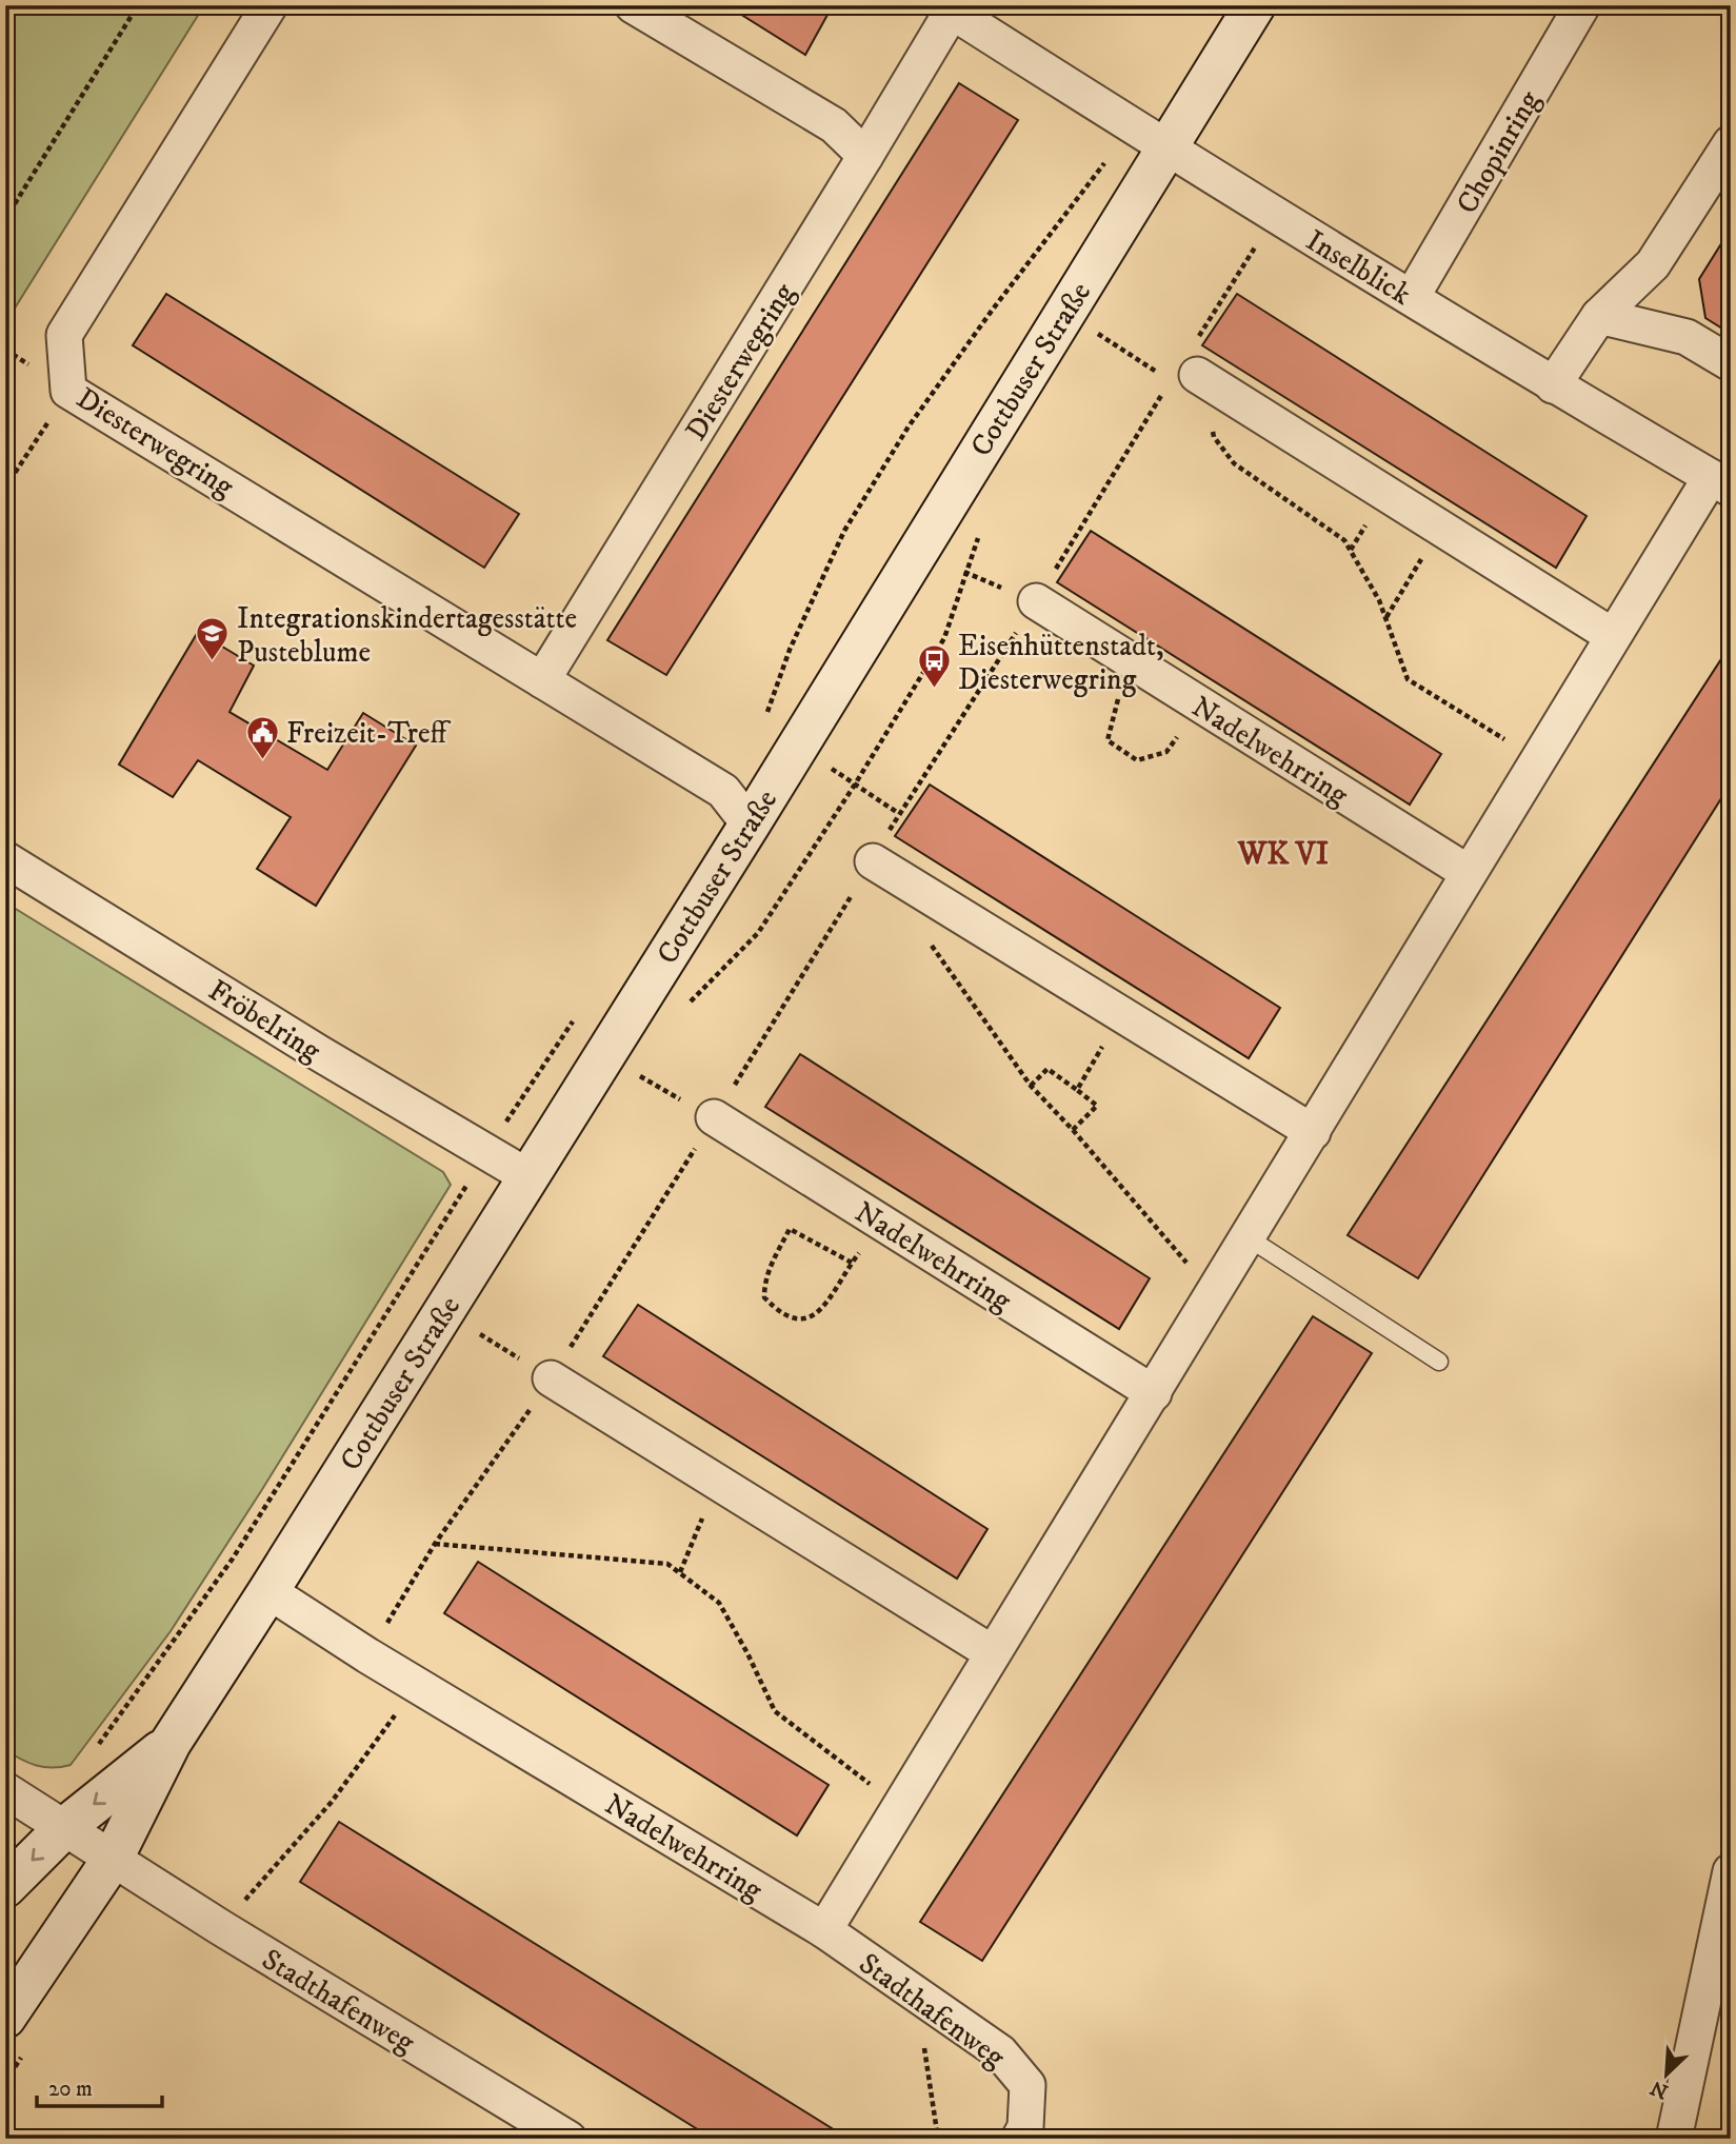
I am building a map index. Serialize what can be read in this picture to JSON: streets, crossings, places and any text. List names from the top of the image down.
{
  "streets": {
    "street": [
      "Chopinring",
      "Inselblick",
      "Diesterwegring",
      "Cottbuser Straße",
      "Nadelwehrring",
      "Fröbelring",
      "Stadthafenweg"
    ]
  },
  "crossings": [
    ["Chopinring", "Inselblick"],
    ["Inselblick", "Diesterwegring"],
    ["Inselblick", "Cottbuser Straße"],
    ["Diesterwegring", "Cottbuser Straße"],
    ["Cottbuser Straße", "Nadelwehrring"],
    ["Cottbuser Straße", "Fröbelring"],
    ["Cottbuser Straße", "Stadthafenweg"],
    ["Nadelwehrring", "Stadthafenweg"]
  ],
  "districts": ["WK VI"],
  "places": {
    "school or university": ["Integrationskindertagesstätte Pusteblume"],
    "bus stop": ["Eisenhüttenstadt, Diesterwegring"],
    "public building": ["Freizeit-Treff"]
  },
  "scale_bar": "20 m",
  "north": "bottom left"
}
